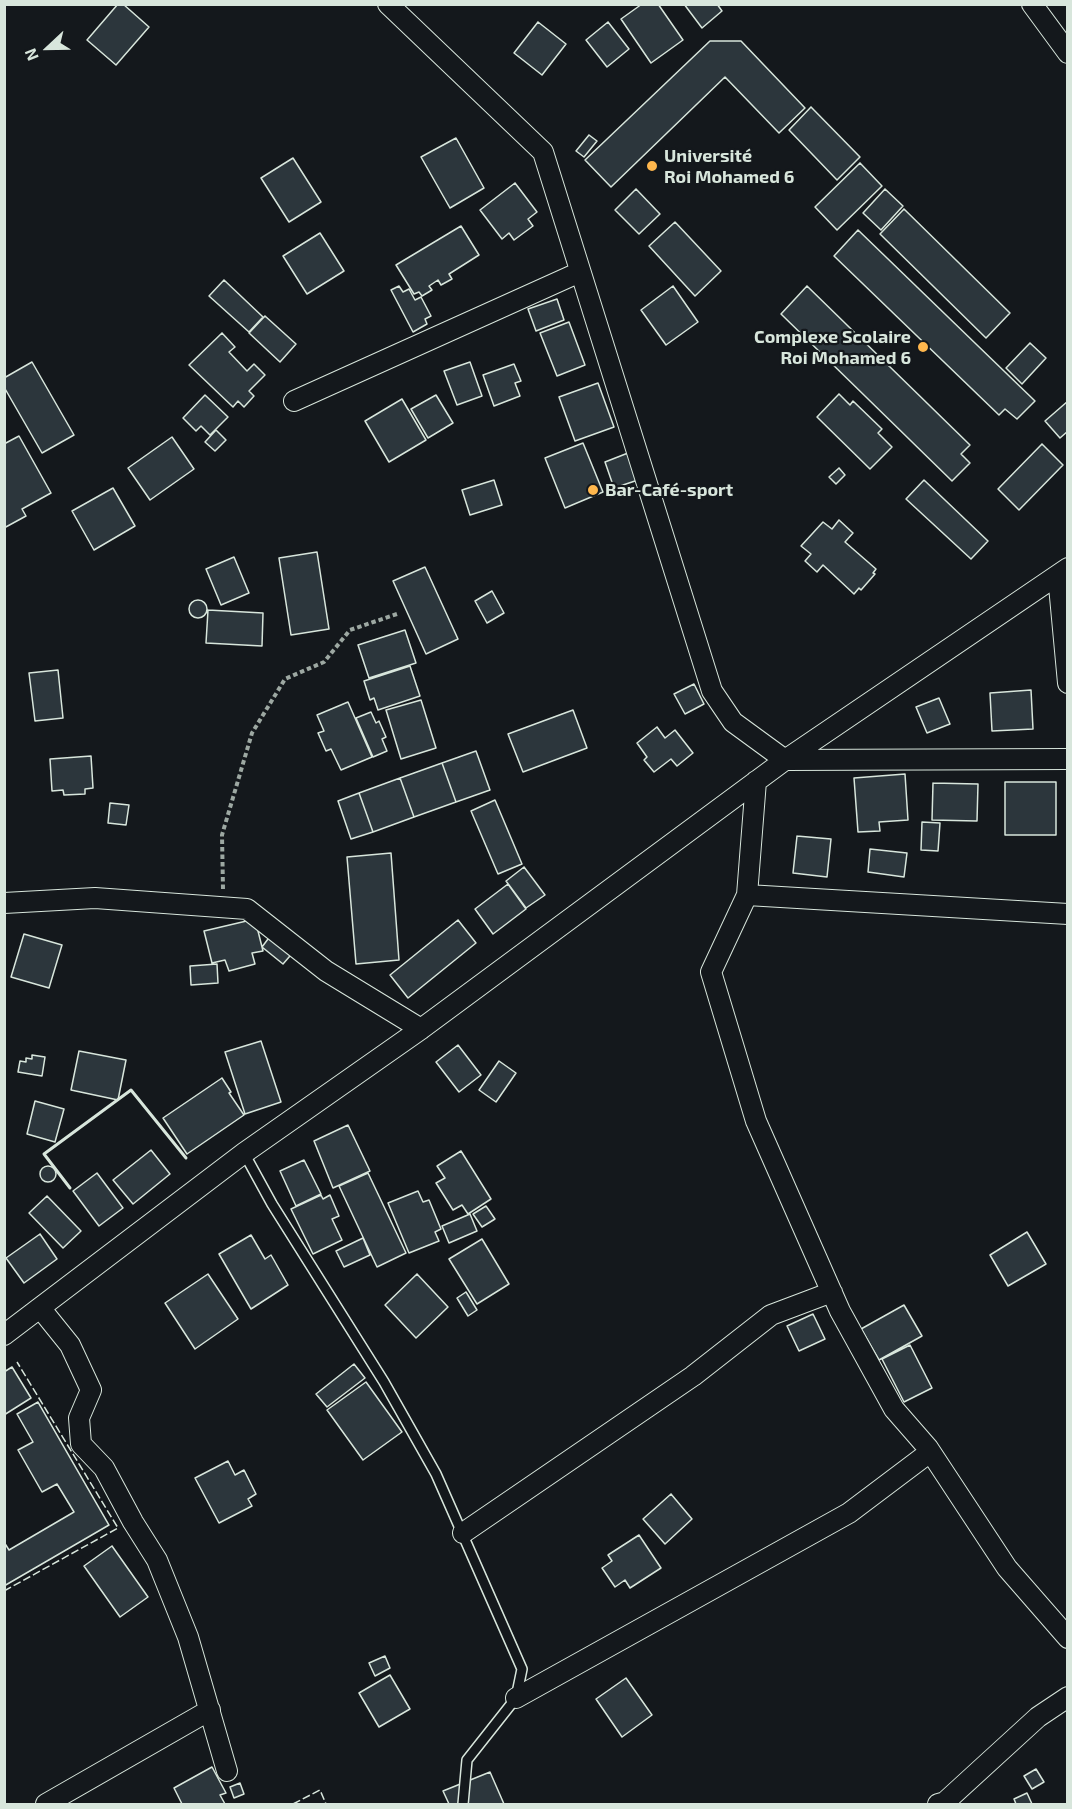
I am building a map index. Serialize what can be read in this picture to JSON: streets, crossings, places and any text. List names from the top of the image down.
{
  "places": ["Université Roi Mohamed 6", "Complexe Scolaire Roi Mohamed 6", "Bar-Café-sport"],
  "north": "left"
}
